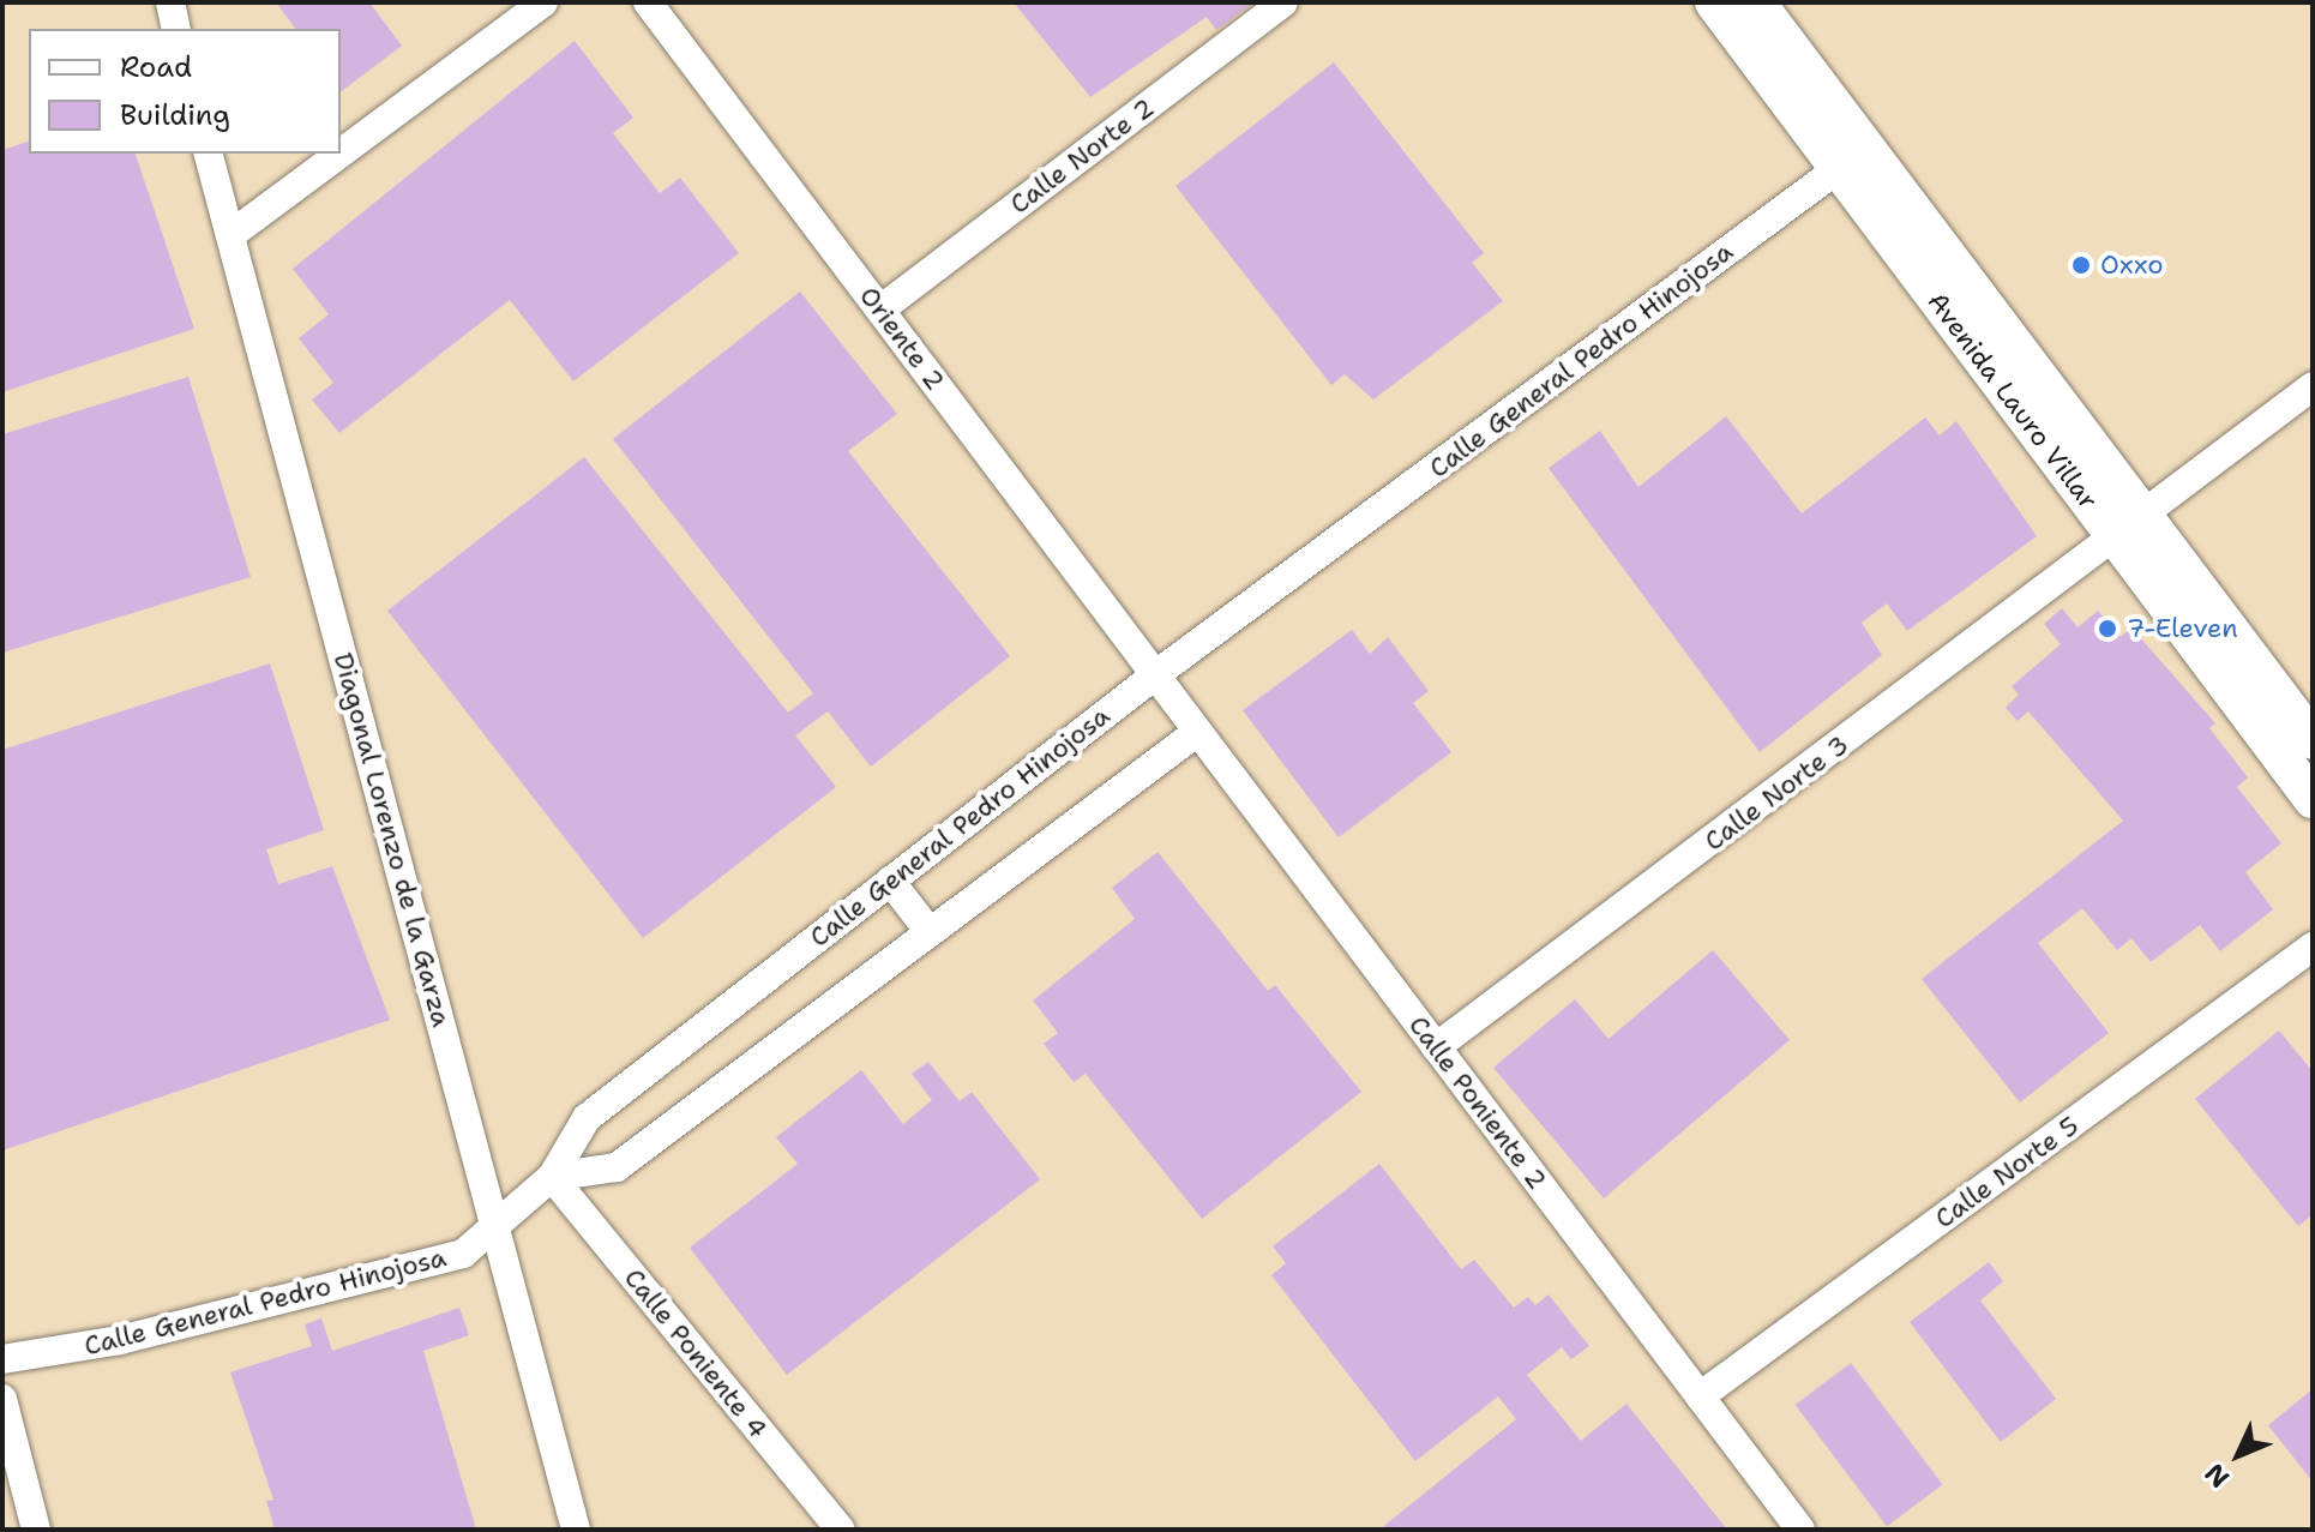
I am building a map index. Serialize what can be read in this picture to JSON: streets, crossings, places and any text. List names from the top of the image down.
{
  "streets": {
    "main road": ["Avenida Lauro Villar"],
    "street": [
      "Calle Norte 2",
      "Oriente 2",
      "Calle General Pedro Hinojosa",
      "Calle Norte 3",
      "Diagonal Lorenzo de la Garza",
      "Calle Poniente 2",
      "Calle Norte 5",
      "Calle Poniente 4"
    ]
  },
  "crossings": [
    ["Calle Norte 2", "Oriente 2"],
    ["Oriente 2", "Calle General Pedro Hinojosa"],
    ["Oriente 2", "Calle Poniente 2"],
    ["Calle General Pedro Hinojosa", "Avenida Lauro Villar"],
    ["Calle General Pedro Hinojosa", "Diagonal Lorenzo de la Garza"],
    ["Calle General Pedro Hinojosa", "Calle Poniente 2"],
    ["Calle General Pedro Hinojosa", "Calle Poniente 4"],
    ["Avenida Lauro Villar", "Calle Norte 3"],
    ["Calle Norte 3", "Calle Poniente 2"],
    ["Calle Poniente 2", "Calle Norte 5"]
  ],
  "places": ["Oxxo", "7-Eleven"],
  "legend": ["Road", "Building"],
  "north": "bottom left"
}
